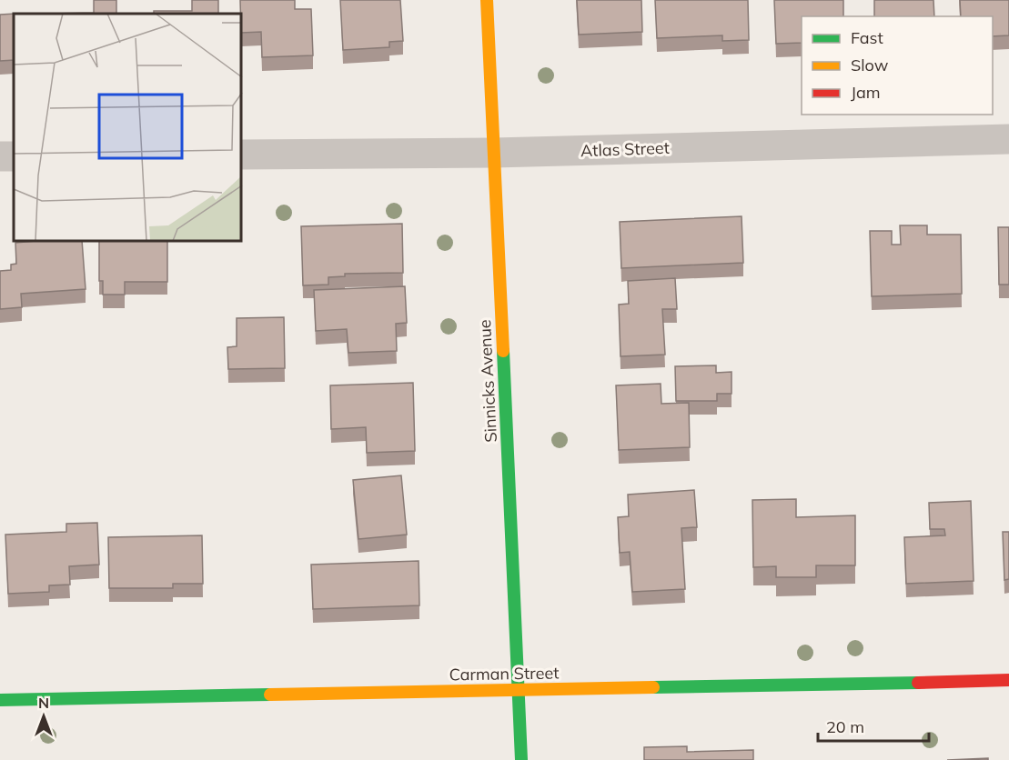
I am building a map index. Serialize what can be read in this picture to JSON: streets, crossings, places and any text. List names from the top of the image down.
{
  "streets": {
    "street": ["Atlas Street", "Sinnicks Avenue", "Carman Street"]
  },
  "crossings": [
    ["Atlas Street", "Sinnicks Avenue"],
    ["Sinnicks Avenue", "Carman Street"]
  ],
  "legend": ["Fast", "Slow", "Jam"],
  "scale_bar": "20 m",
  "north": "top"
}
